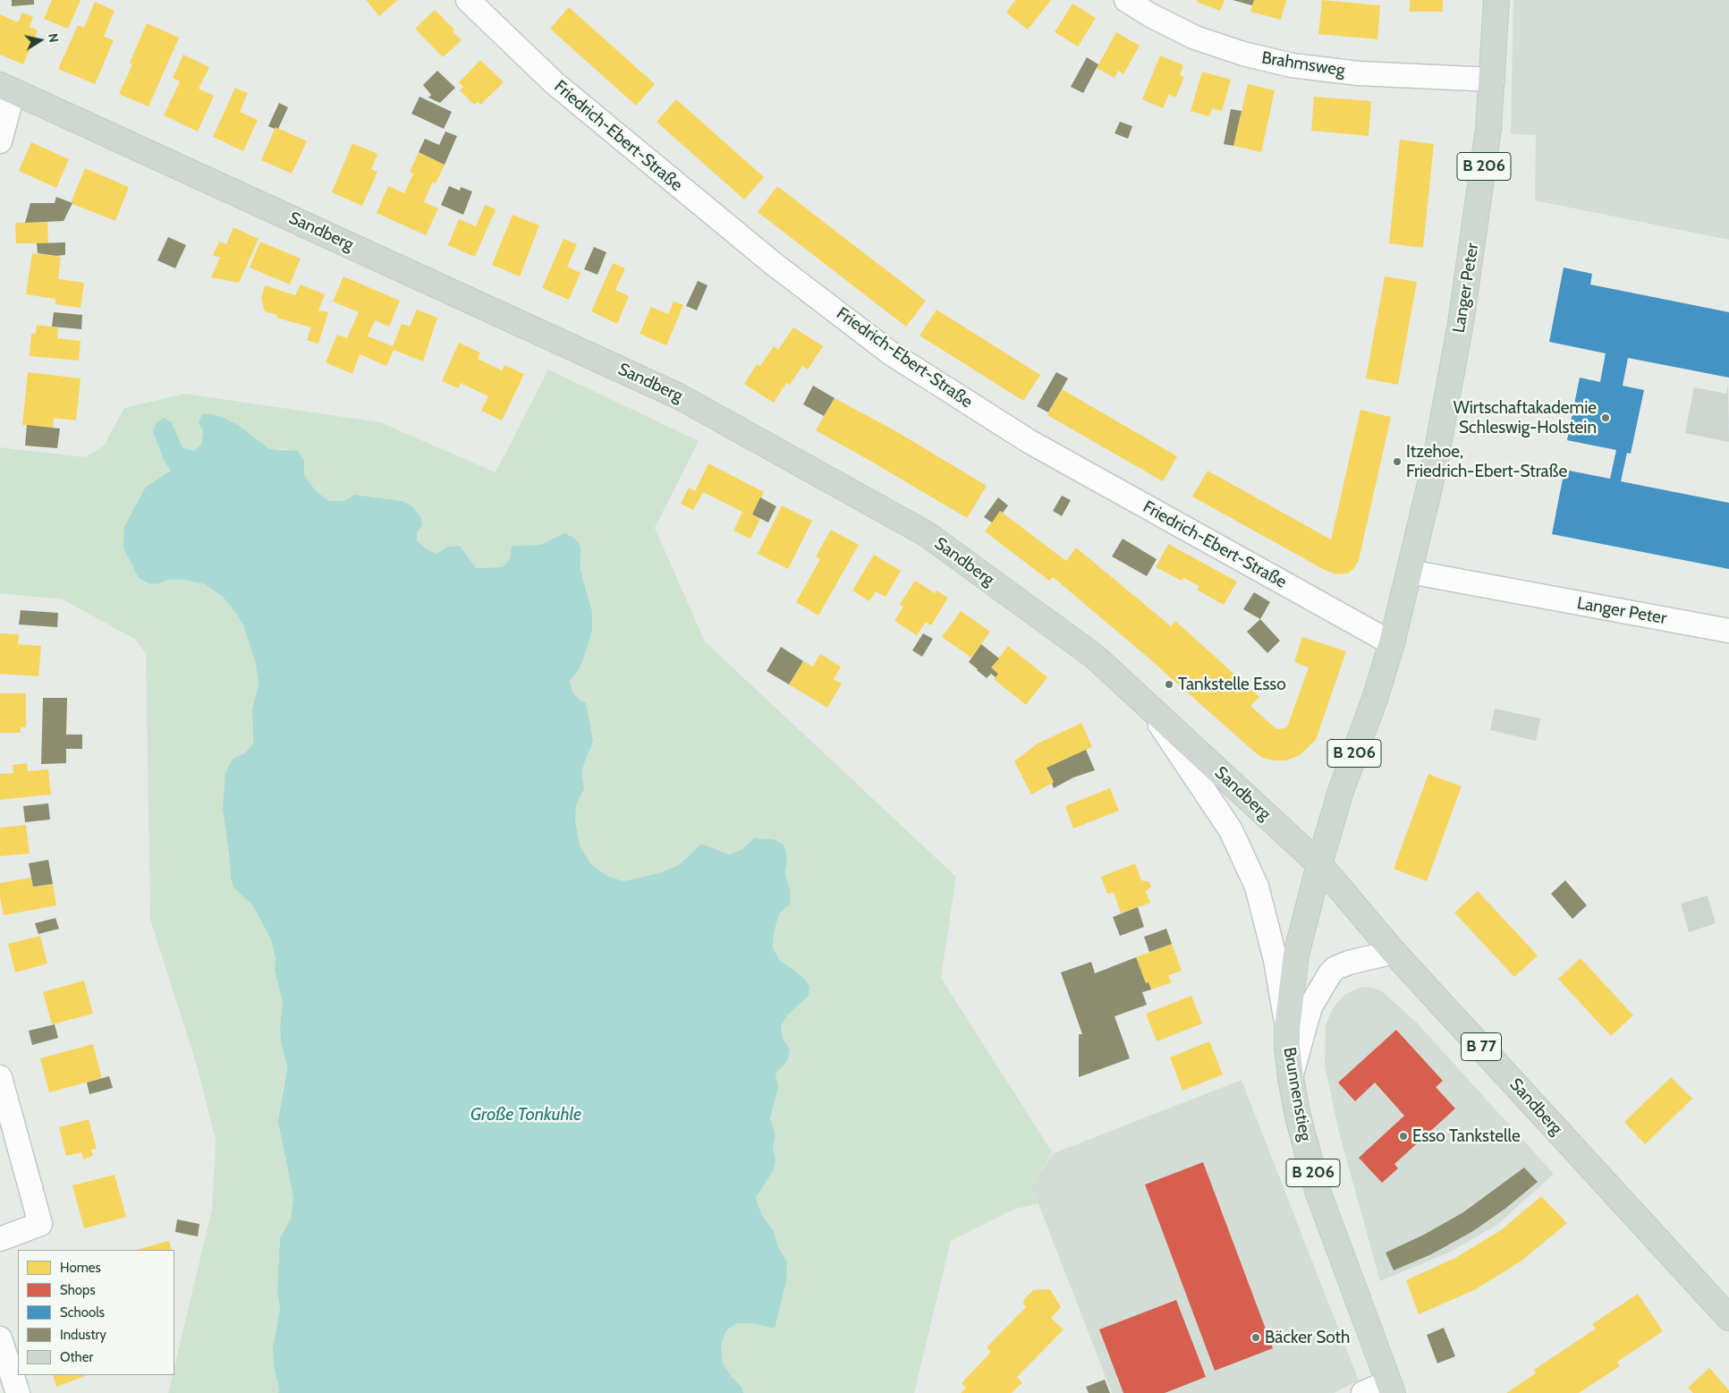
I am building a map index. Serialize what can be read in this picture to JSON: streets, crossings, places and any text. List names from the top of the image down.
{
  "streets": {
    "main road": [
      "B 206",
      "Sandberg",
      "Langer Peter",
      "B 77",
      "Brunnenstieg"
    ],
    "street": ["Brahmsweg", "Friedrich-Ebert-Straße"]
  },
  "crossings": [
    ["Brahmsweg", "Langer Peter"],
    ["Friedrich-Ebert-Straße", "Langer Peter"],
    ["Sandberg", "Langer Peter"],
    ["Sandberg", "Brunnenstieg"],
    ["Langer Peter", "Brunnenstieg"]
  ],
  "water": ["Große Tonkuhle"],
  "places": [
    "Wirtschaftakademie Schleswig-Holstein",
    "Itzehoe, Friedrich-Ebert-Straße",
    "Tankstelle Esso",
    "Esso Tankstelle",
    "Bäcker Soth"
  ],
  "legend": [
    "Homes",
    "Shops",
    "Schools",
    "Industry",
    "Other"
  ],
  "north": "right"
}
